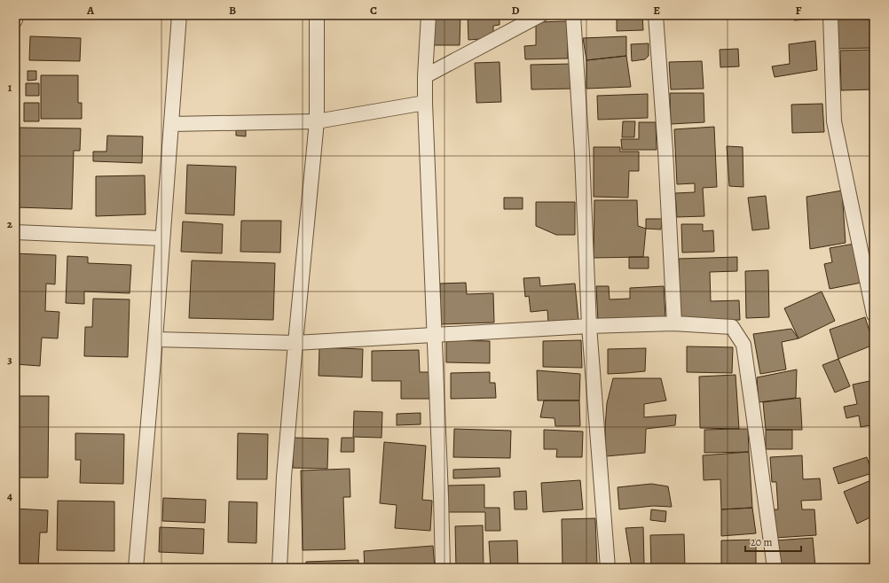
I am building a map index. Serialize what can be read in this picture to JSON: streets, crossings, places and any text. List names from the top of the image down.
{
  "scale_bar": "20 m",
  "grid": {
    "columns": [
      "A",
      "B",
      "C",
      "D",
      "E",
      "F"
    ],
    "rows": [
      "1",
      "2",
      "3",
      "4"
    ]
  }
}
